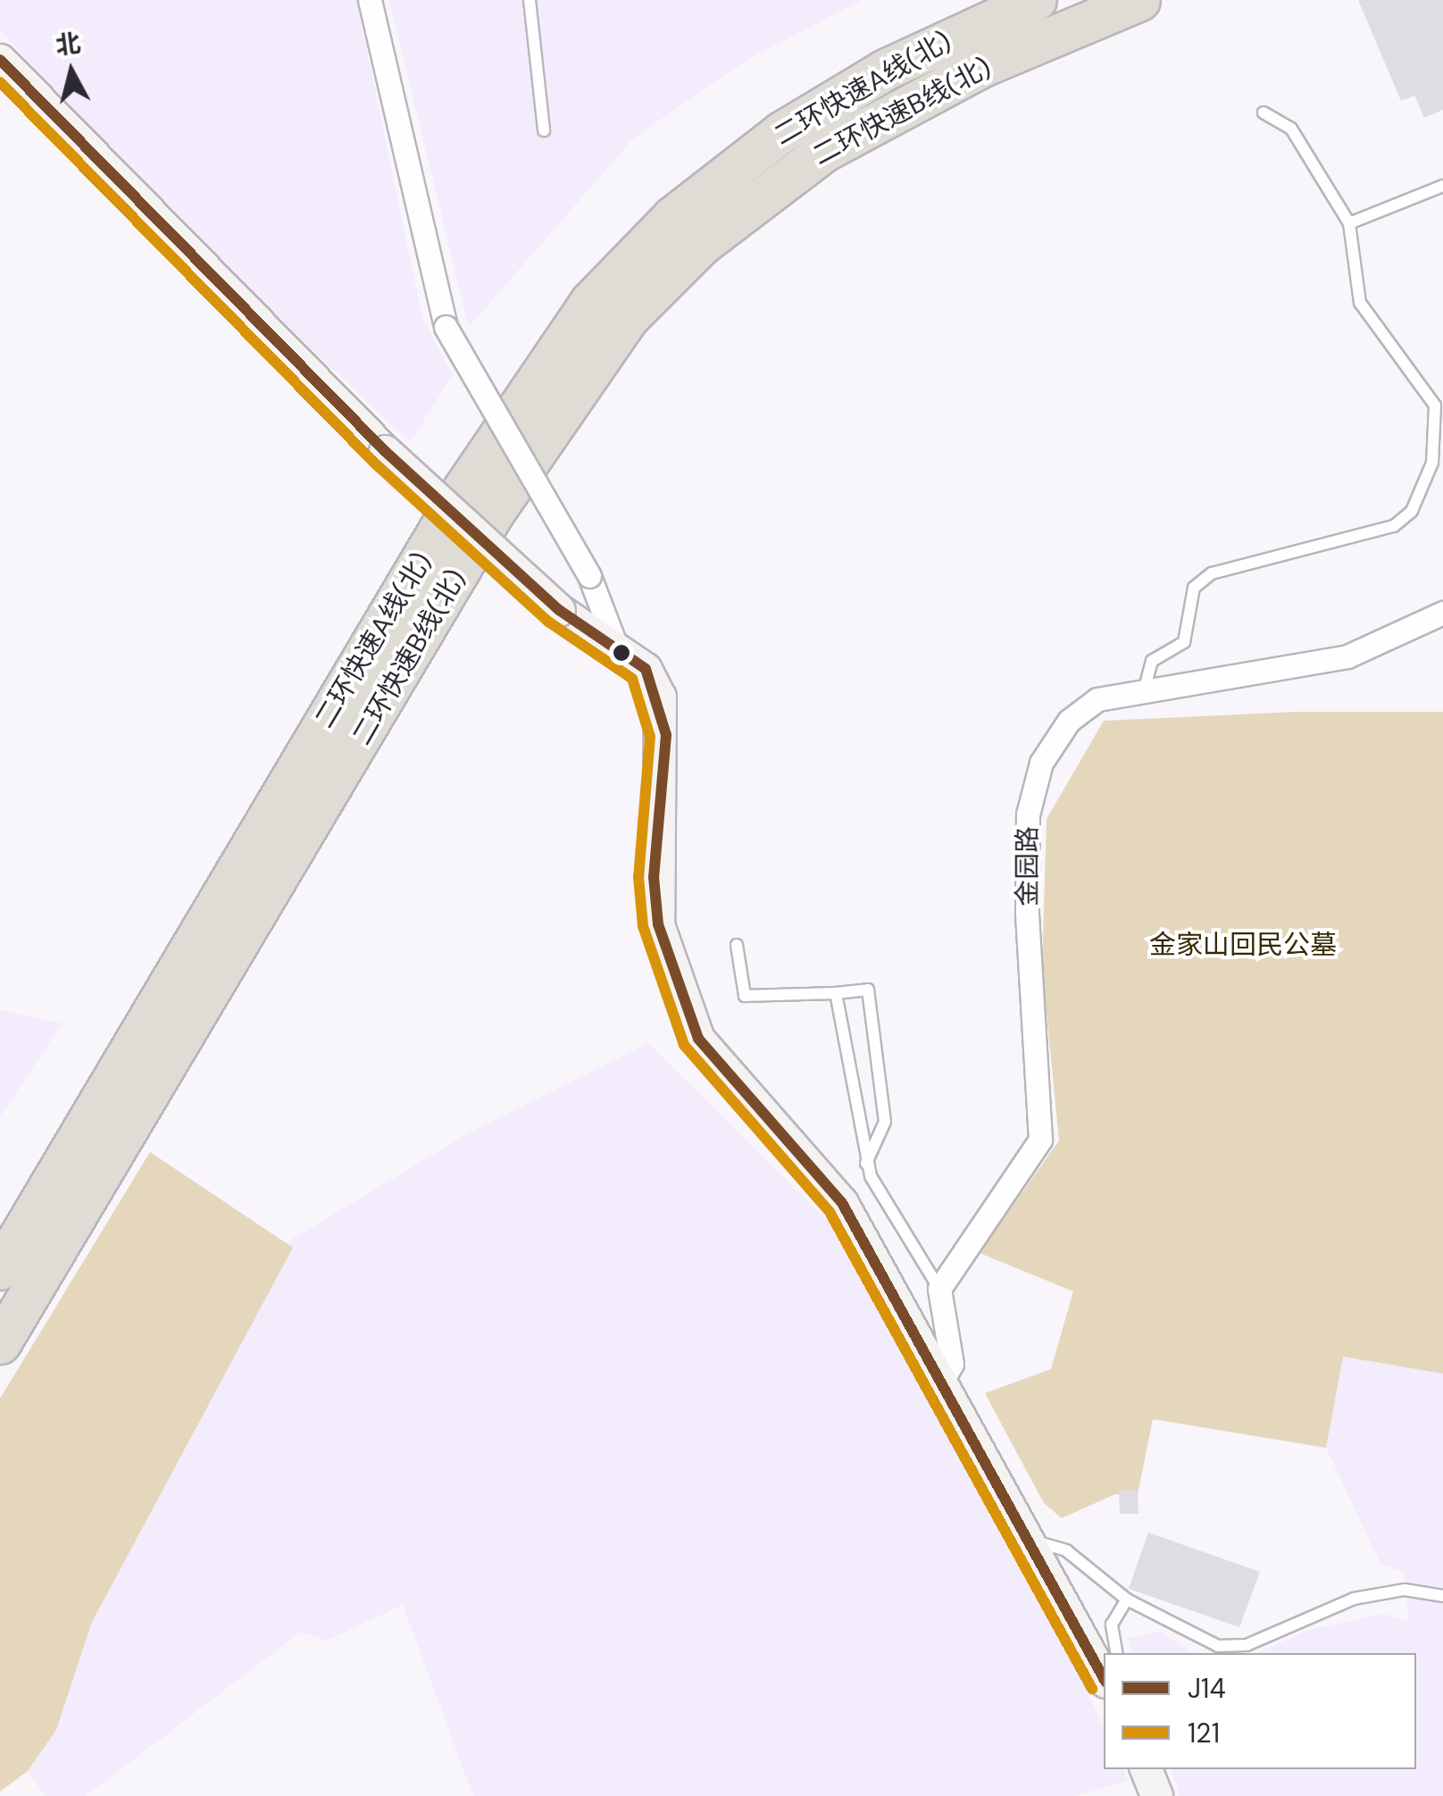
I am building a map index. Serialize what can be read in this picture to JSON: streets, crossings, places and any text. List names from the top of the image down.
{
  "streets": {
    "highway": ["二环快速A线(北)", "二环快速B线(北)"],
    "street": ["金园路"]
  },
  "parks": ["金家山回民公墓"],
  "lines": ["transit line J14", "transit line 121"],
  "legend": ["J14", "121"],
  "north": "top"
}
